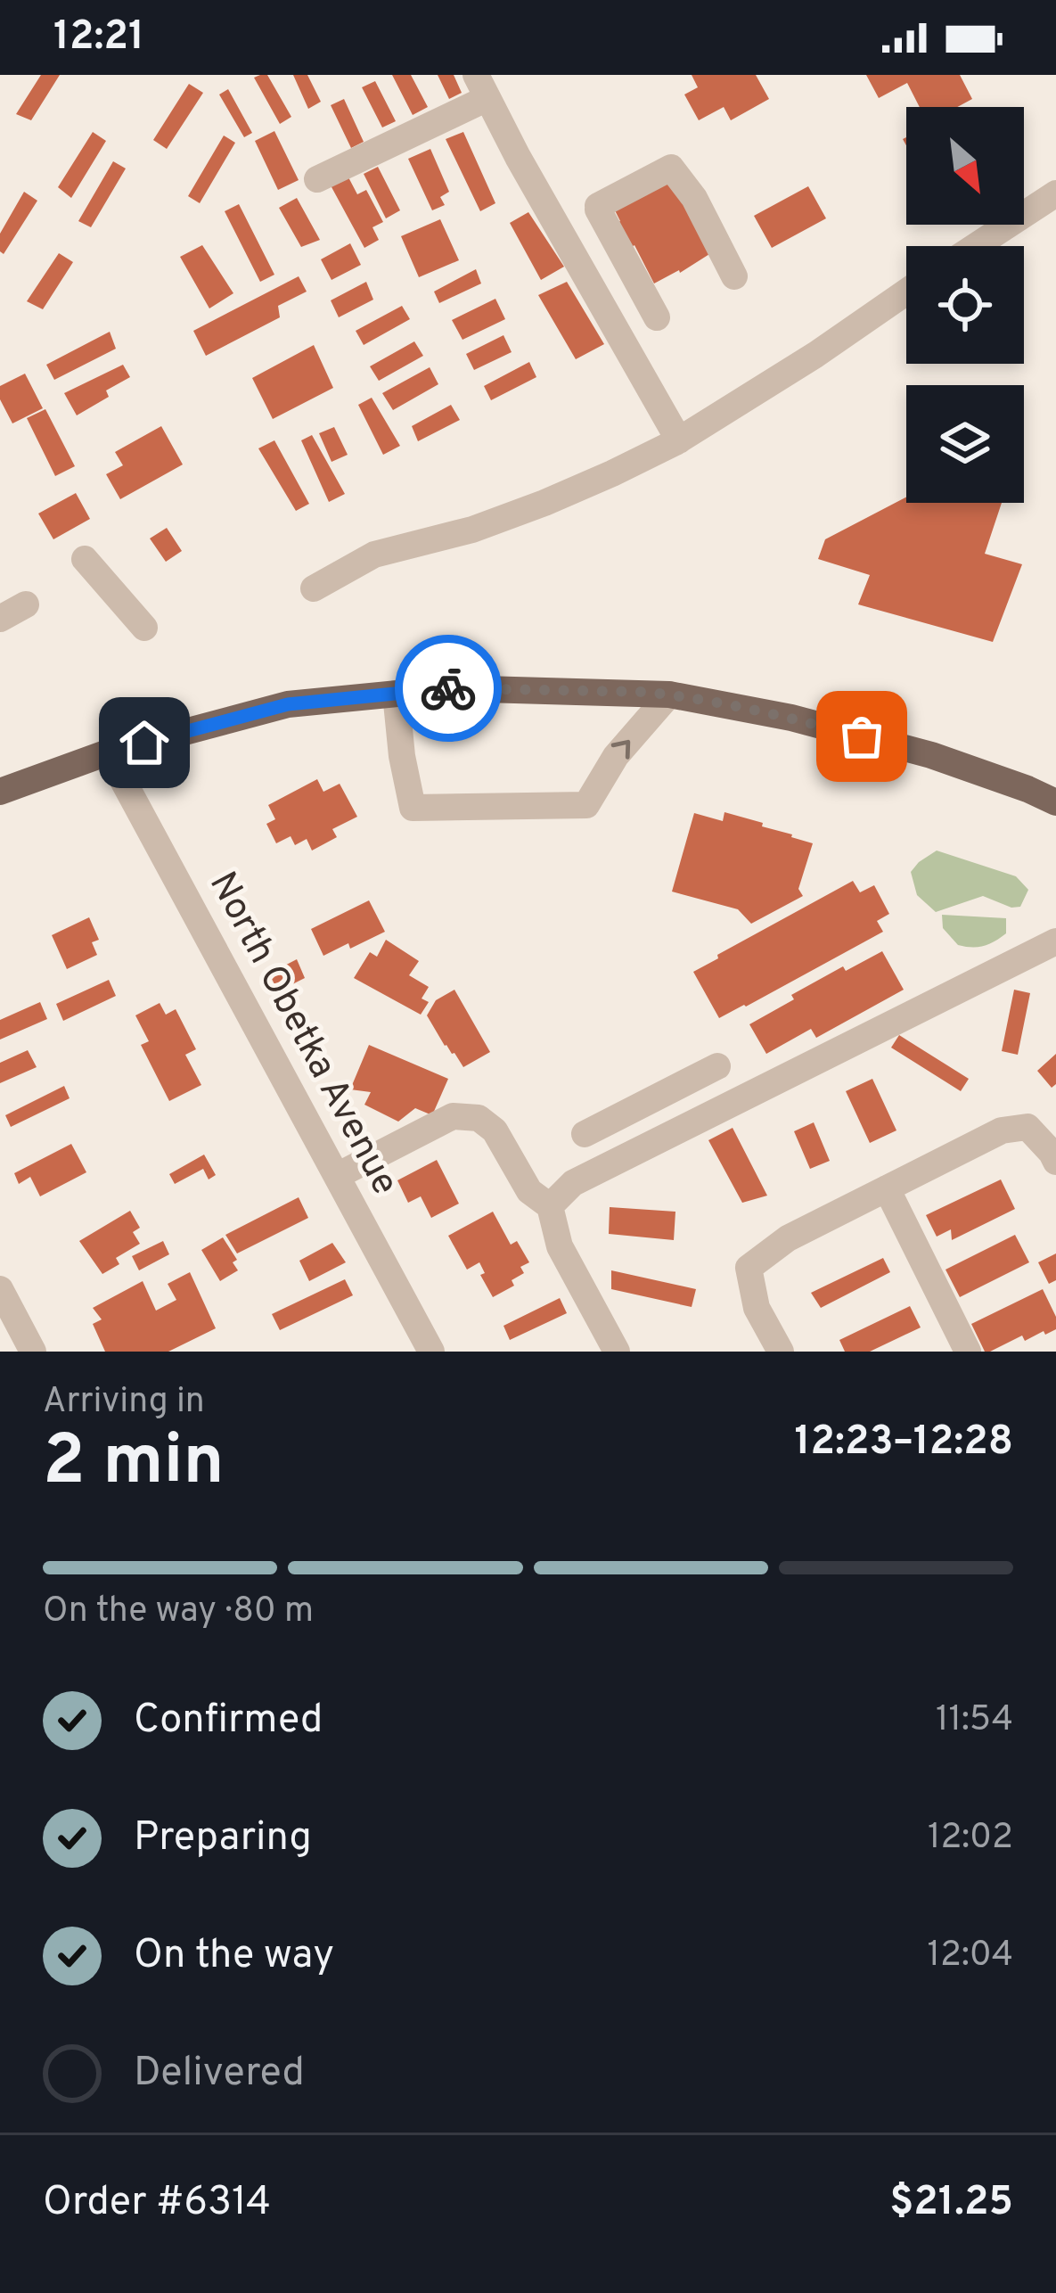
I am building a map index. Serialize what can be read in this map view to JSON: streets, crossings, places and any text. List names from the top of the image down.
{
  "streets": {
    "street": ["North Obetka Avenue"]
  },
  "north": "bottom right",
  "page": {
    "status": "12:21",
    "heading": ["2 min", "Arriving in", "12:23–12:28"],
    "panel": ["Order #6314", "$21.25"],
    "bar": "On the way · 80 m",
    "list": [
      ["Confirmed", "11:54"],
      ["Preparing", "12:02"],
      ["On the way", "12:04"],
      "Delivered"
    ]
  }
}
